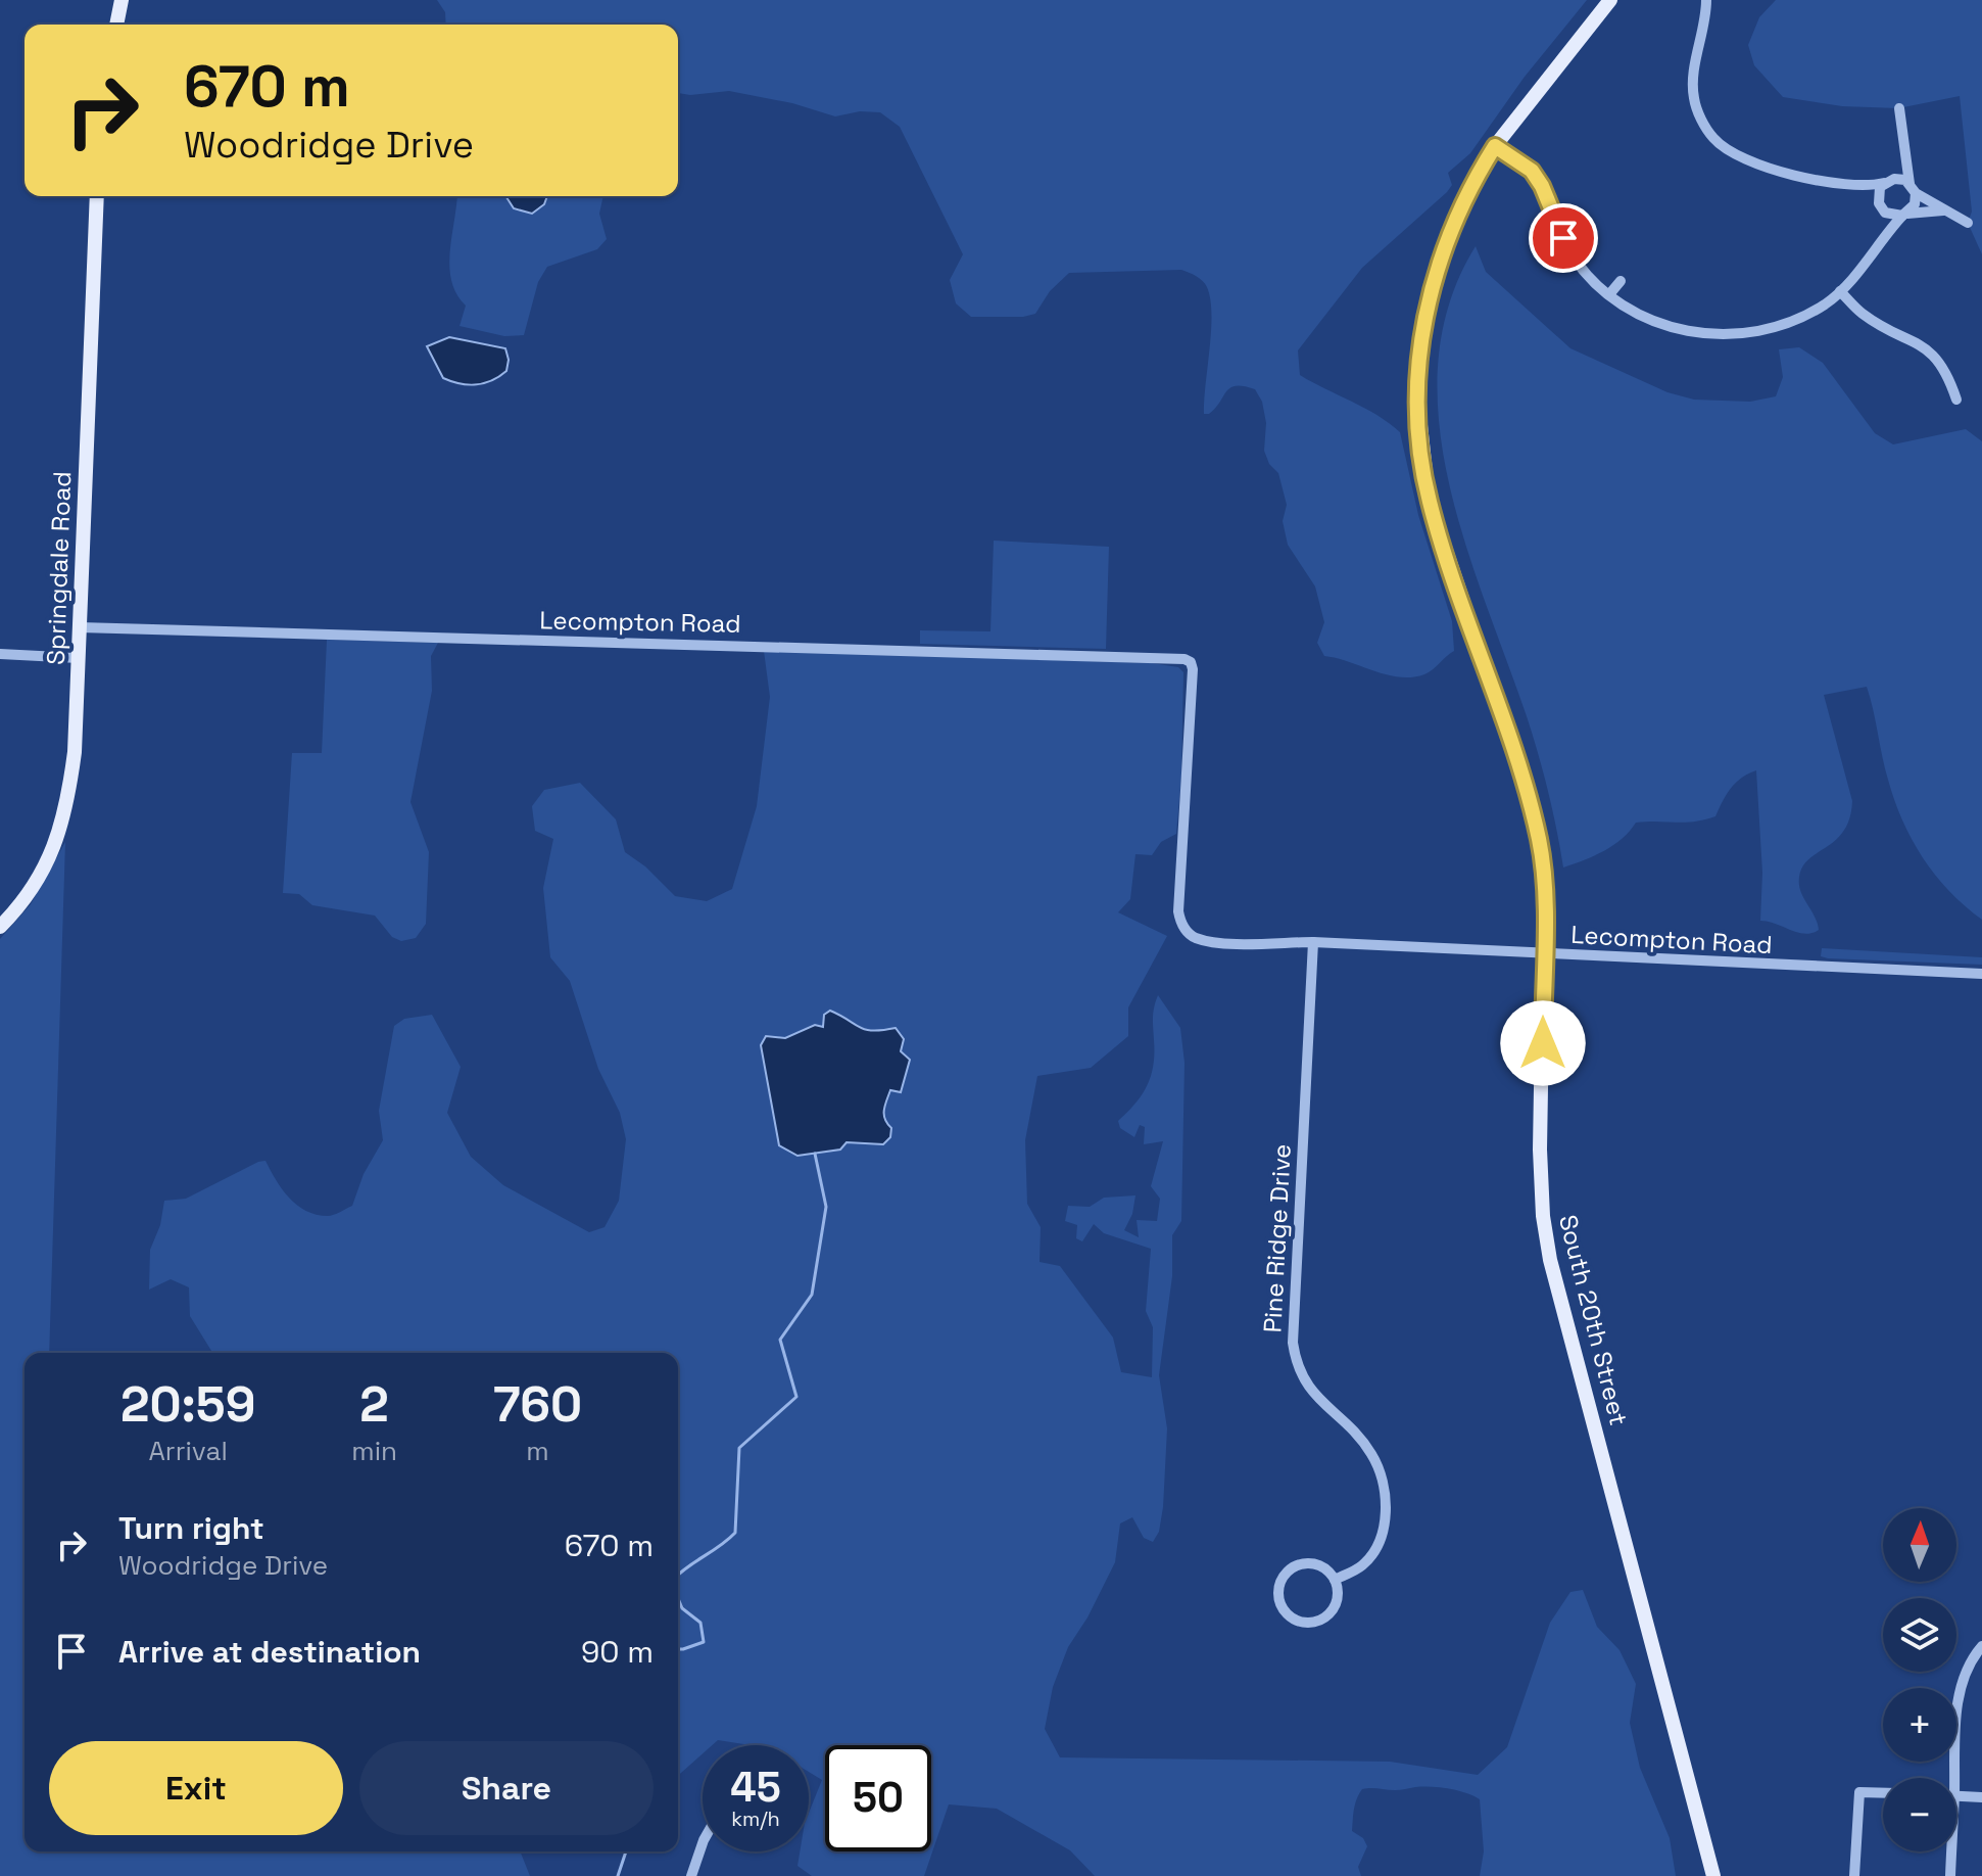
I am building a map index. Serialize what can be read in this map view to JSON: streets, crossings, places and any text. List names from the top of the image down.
{
  "streets": {
    "main road": ["Springdale Road", "South 20th Street"],
    "street": ["Lecompton Road", "Pine Ridge Drive"]
  },
  "crossings": [
    ["Springdale Road", "Lecompton Road"],
    ["Lecompton Road", "Pine Ridge Drive"],
    ["Lecompton Road", "South 20th Street"]
  ],
  "north": "top",
  "page": {
    "turn": ["670 m", "Woodridge Drive"],
    "eta": [
      "20:59",
      "Arrival",
      "2",
      "min",
      "760",
      "m"
    ],
    "list": [
      {
        "name": "Turn right",
        "note": "Woodridge Drive",
        "value": "670 m"
      },
      {
        "name": "Arrive at destination",
        "value": "90 m"
      }
    ],
    "map_buttons": ["+", "−"],
    "buttons": ["Exit", "Share"],
    "speed": "45 km/h",
    "limit": "50"
  }
}
